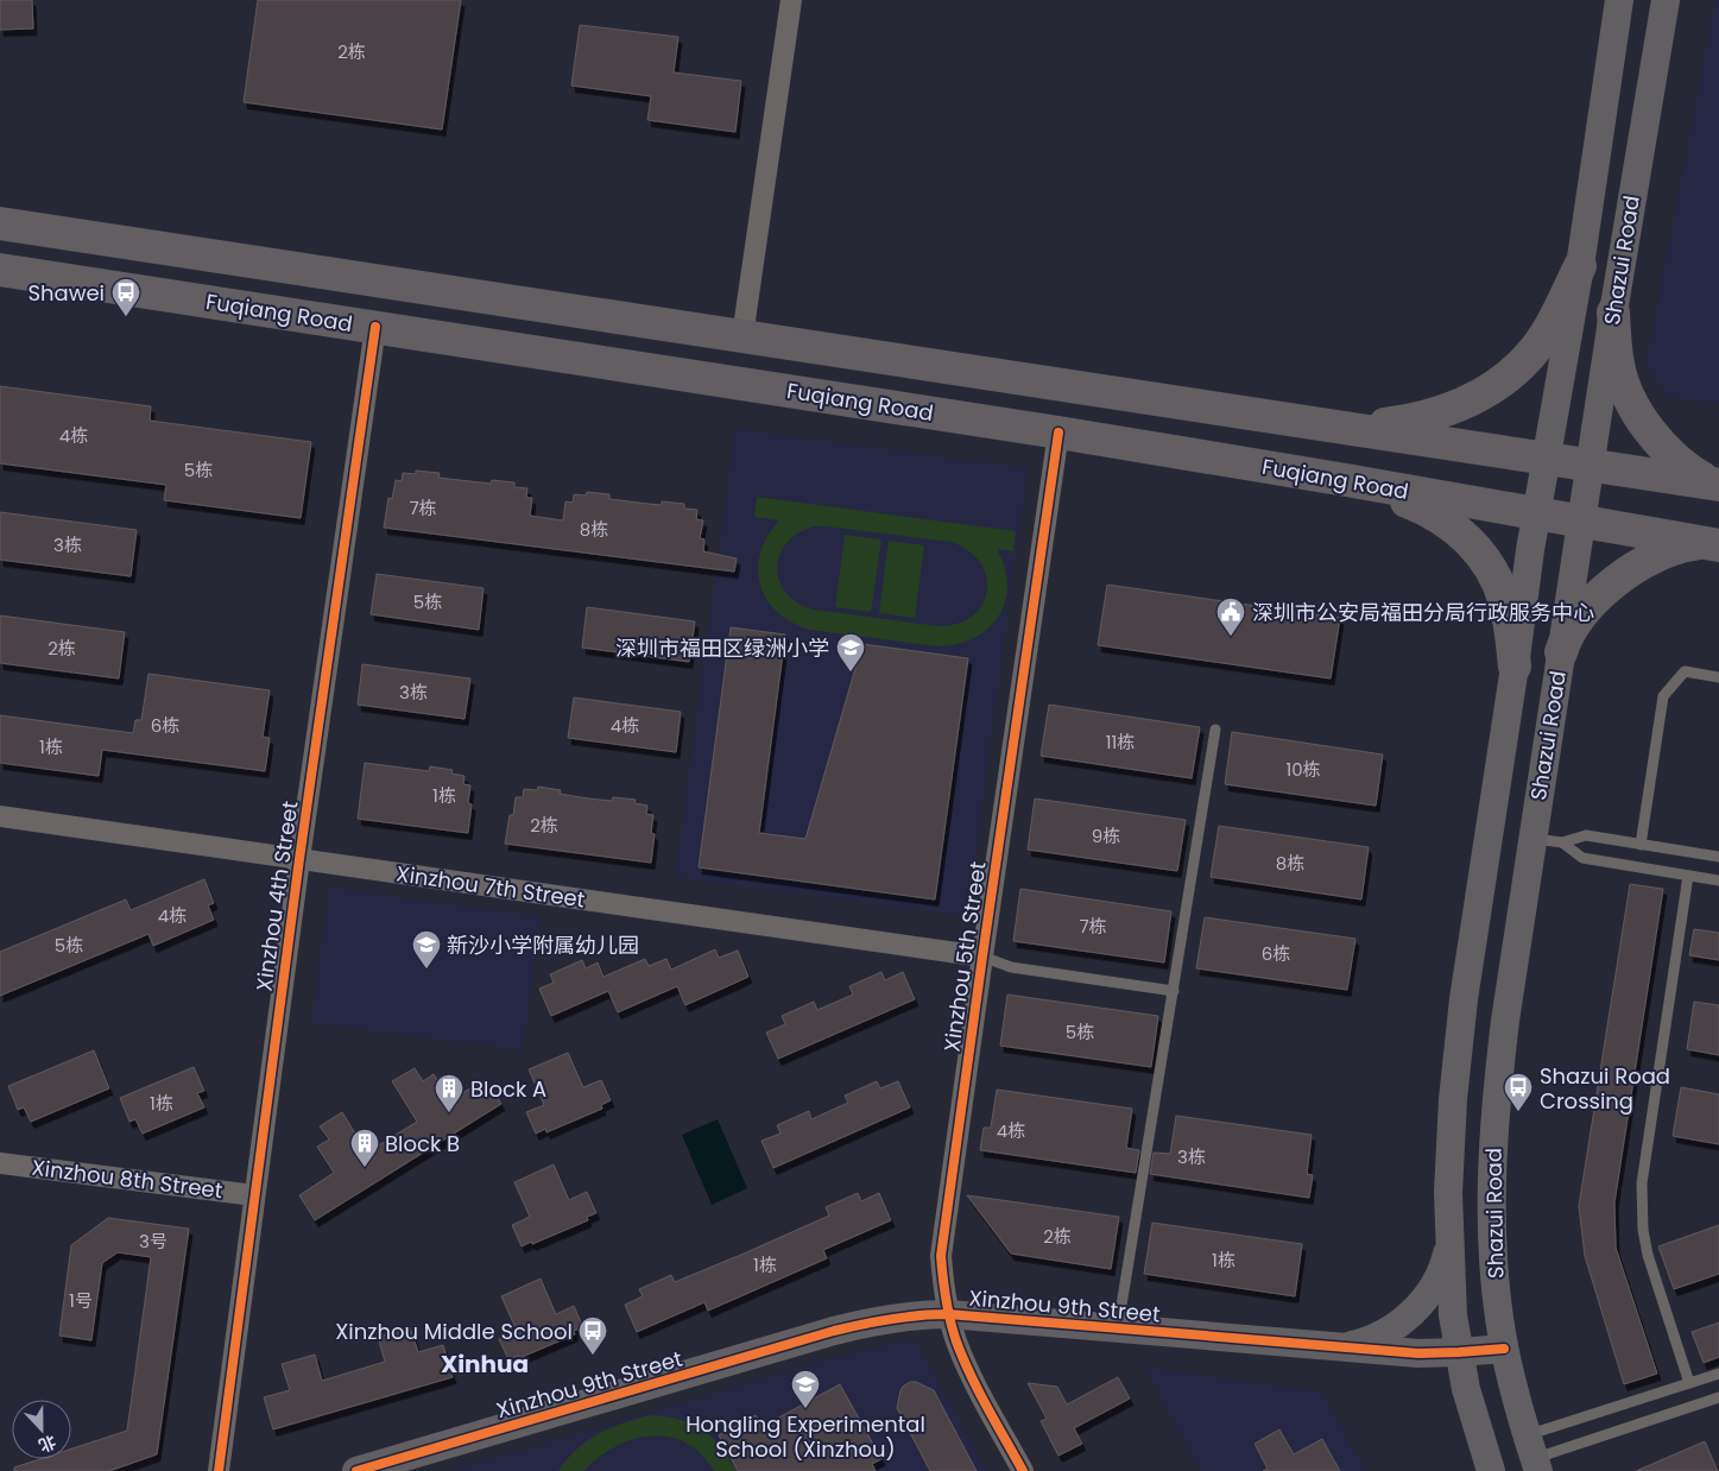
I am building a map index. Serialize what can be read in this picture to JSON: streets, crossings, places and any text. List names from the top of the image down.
{
  "streets": {
    "main road": ["Fuqiang Road"],
    "street": [
      "Shazui Road",
      "Xinzhou 7th Street",
      "Xinzhou 4th Street",
      "Xinzhou 5th Street",
      "Xinzhou 8th Street",
      "Xinzhou 9th Street"
    ]
  },
  "crossings": [
    ["Shazui Road", "Fuqiang Road"],
    ["Shazui Road", "Xinzhou 9th Street"],
    ["Fuqiang Road", "Xinzhou 4th Street"],
    ["Fuqiang Road", "Xinzhou 5th Street"],
    ["Xinzhou 7th Street", "Xinzhou 4th Street"],
    ["Xinzhou 7th Street", "Xinzhou 5th Street"],
    ["Xinzhou 4th Street", "Xinzhou 8th Street"],
    ["Xinzhou 5th Street", "Xinzhou 9th Street"]
  ],
  "districts": ["Xinhua"],
  "places": {
    "bus stop": ["Shawei", "Shazui Road Crossing", "Xinzhou Middle School"],
    "public building": ["深圳市公安局福田分局行政服务中心"],
    "school or university": ["深圳市福田区绿洲小学", "新沙小学附属幼儿园", "Hongling Experimental School (Xinzhou)"],
    "building": ["Block A", "Block B"]
  },
  "house_numbers": [
    "2栋",
    "4栋",
    "5栋",
    "7栋",
    "8栋",
    "3栋",
    "5栋",
    "2栋",
    "3栋",
    "6栋",
    "4栋",
    "11栋",
    "1栋",
    "10栋",
    "1栋",
    "2栋",
    "9栋",
    "8栋",
    "4栋",
    "7栋",
    "5栋",
    "6栋",
    "5栋",
    "1栋",
    "4栋",
    "3栋",
    "2栋",
    "3号",
    "1栋",
    "1栋",
    "1号"
  ],
  "north": "bottom"
}
